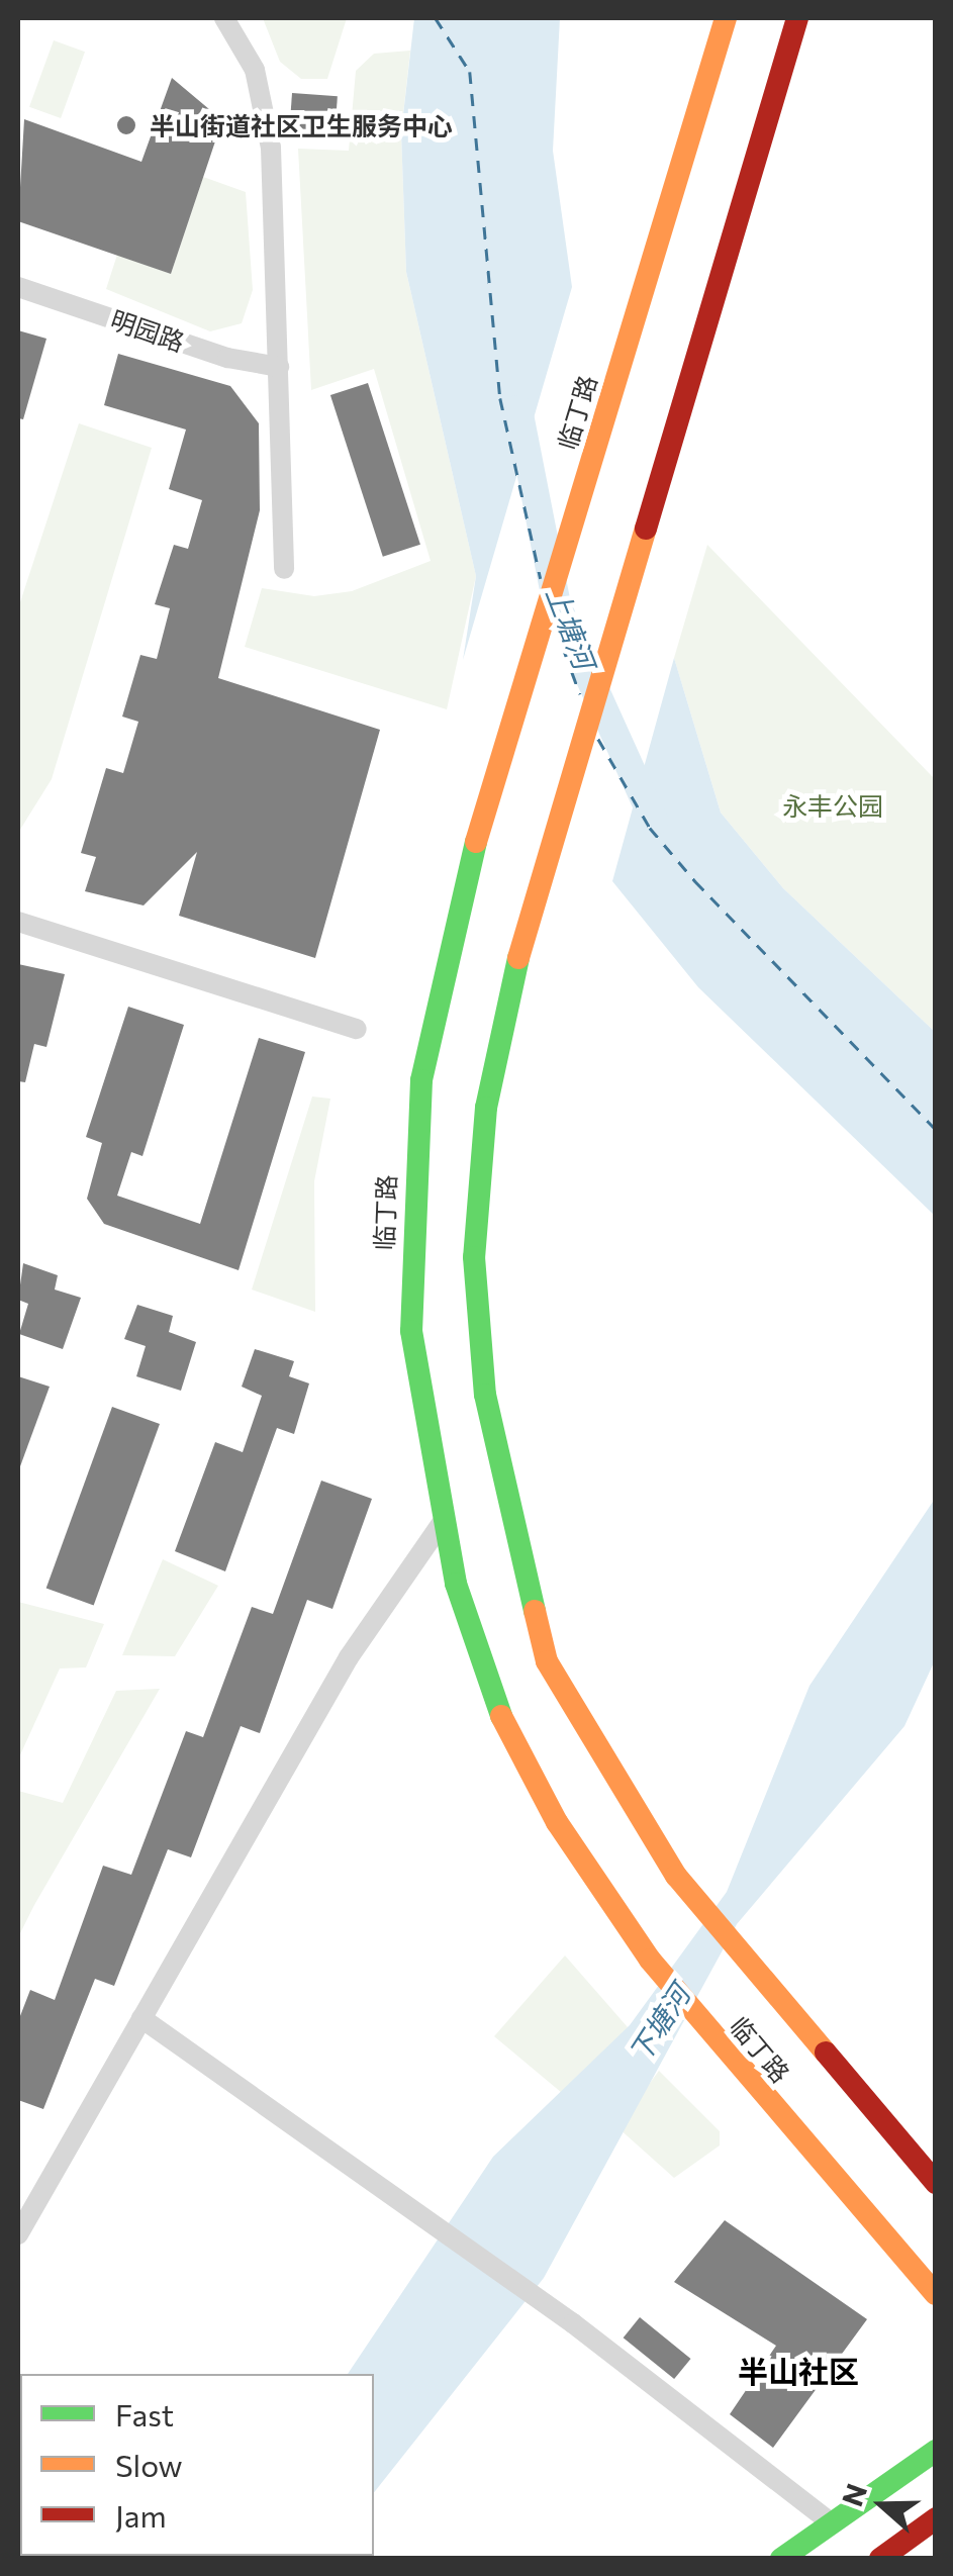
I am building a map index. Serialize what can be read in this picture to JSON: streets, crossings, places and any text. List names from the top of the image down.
{
  "streets": {
    "main road": ["临丁路"],
    "street": ["明园路"]
  },
  "districts": ["半山社区"],
  "water": ["上塘河", "下塘河"],
  "parks": ["永丰公园"],
  "places": ["半山街道社区卫生服务中心"],
  "legend": ["Fast", "Slow", "Jam"],
  "north": "left"
}
